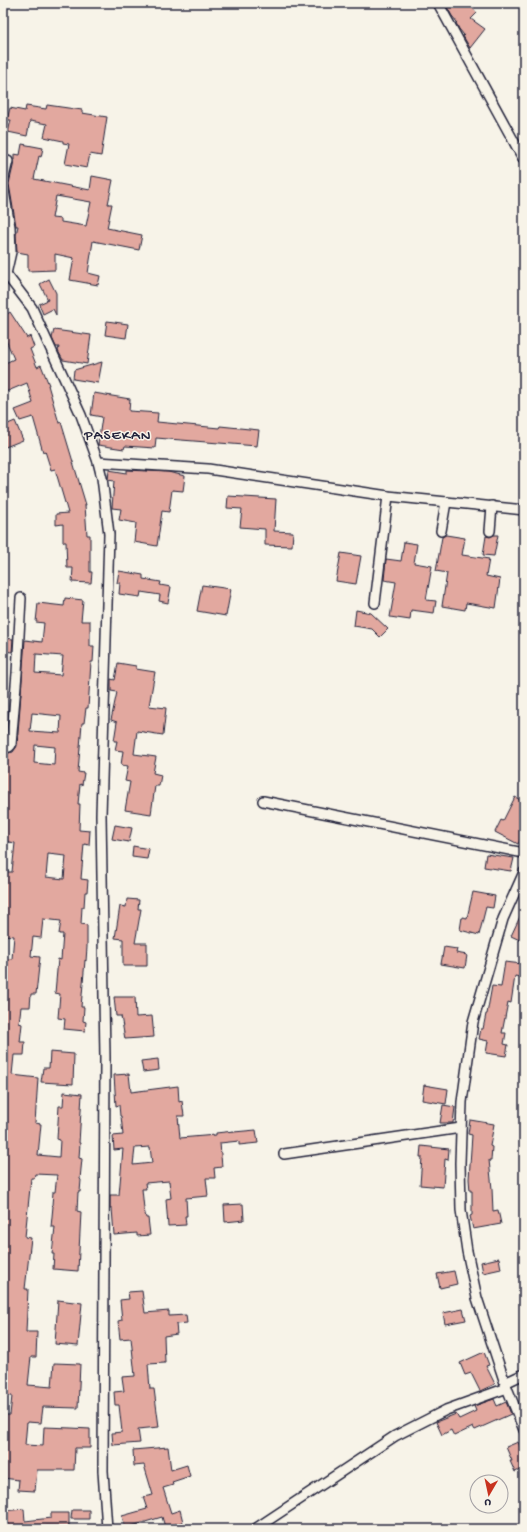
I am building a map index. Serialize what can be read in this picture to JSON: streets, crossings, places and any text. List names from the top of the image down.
{
  "districts": ["PASEKAN"],
  "north": "bottom"
}
